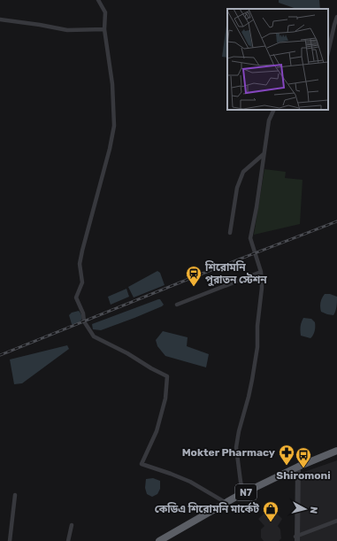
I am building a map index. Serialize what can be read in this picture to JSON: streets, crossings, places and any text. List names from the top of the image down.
{
  "streets": {
    "highway": ["N7"]
  },
  "places": {
    "station": ["শিরোমনি পুরাতন স্টেশন"],
    "pharmacy": ["Mokter Pharmacy"],
    "bus stop": ["Shiromoni"],
    "shop": ["কেডিএ শিরোমনি মার্কেট"]
  },
  "north": "right"
}
